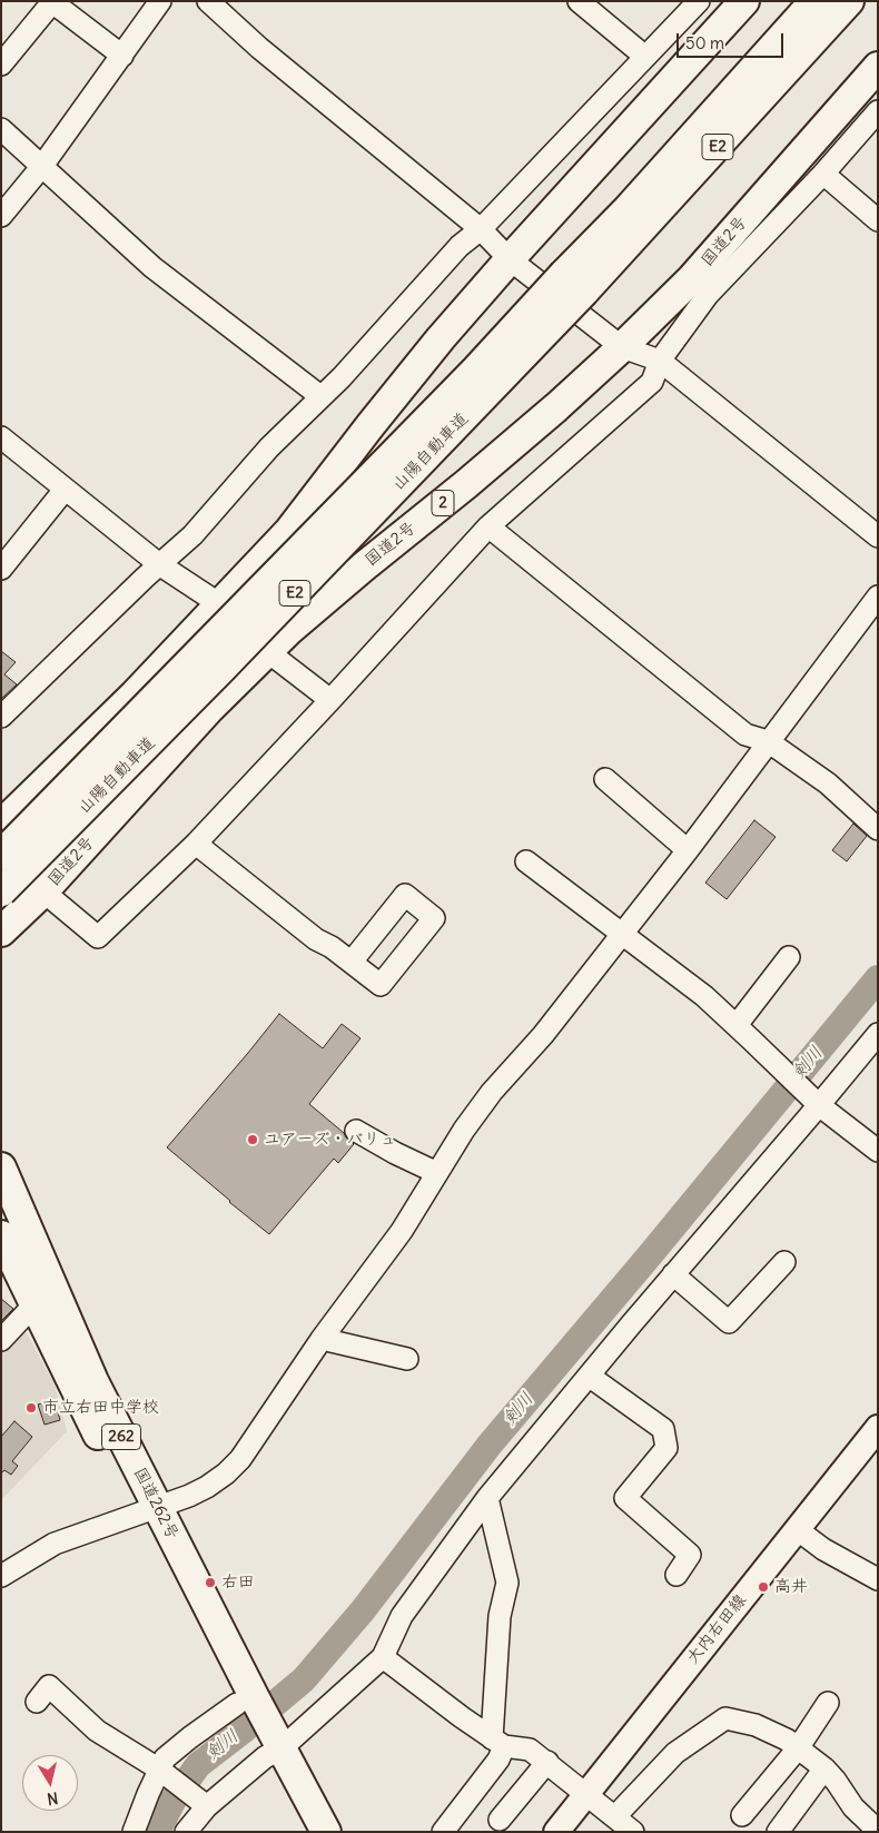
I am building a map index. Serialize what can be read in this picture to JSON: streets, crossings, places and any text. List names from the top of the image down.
{
  "streets": {
    "highway": [
      "E2",
      "国道2号",
      "山陽自動車道",
      "2",
      "262",
      "国道262号"
    ],
    "main road": ["大内右田線"]
  },
  "water": ["剣川"],
  "places": [
    "ユアーズ・バリュ",
    "市立右田中学校",
    "右田",
    "高井"
  ],
  "scale_bar": "50 m",
  "north": "bottom"
}
